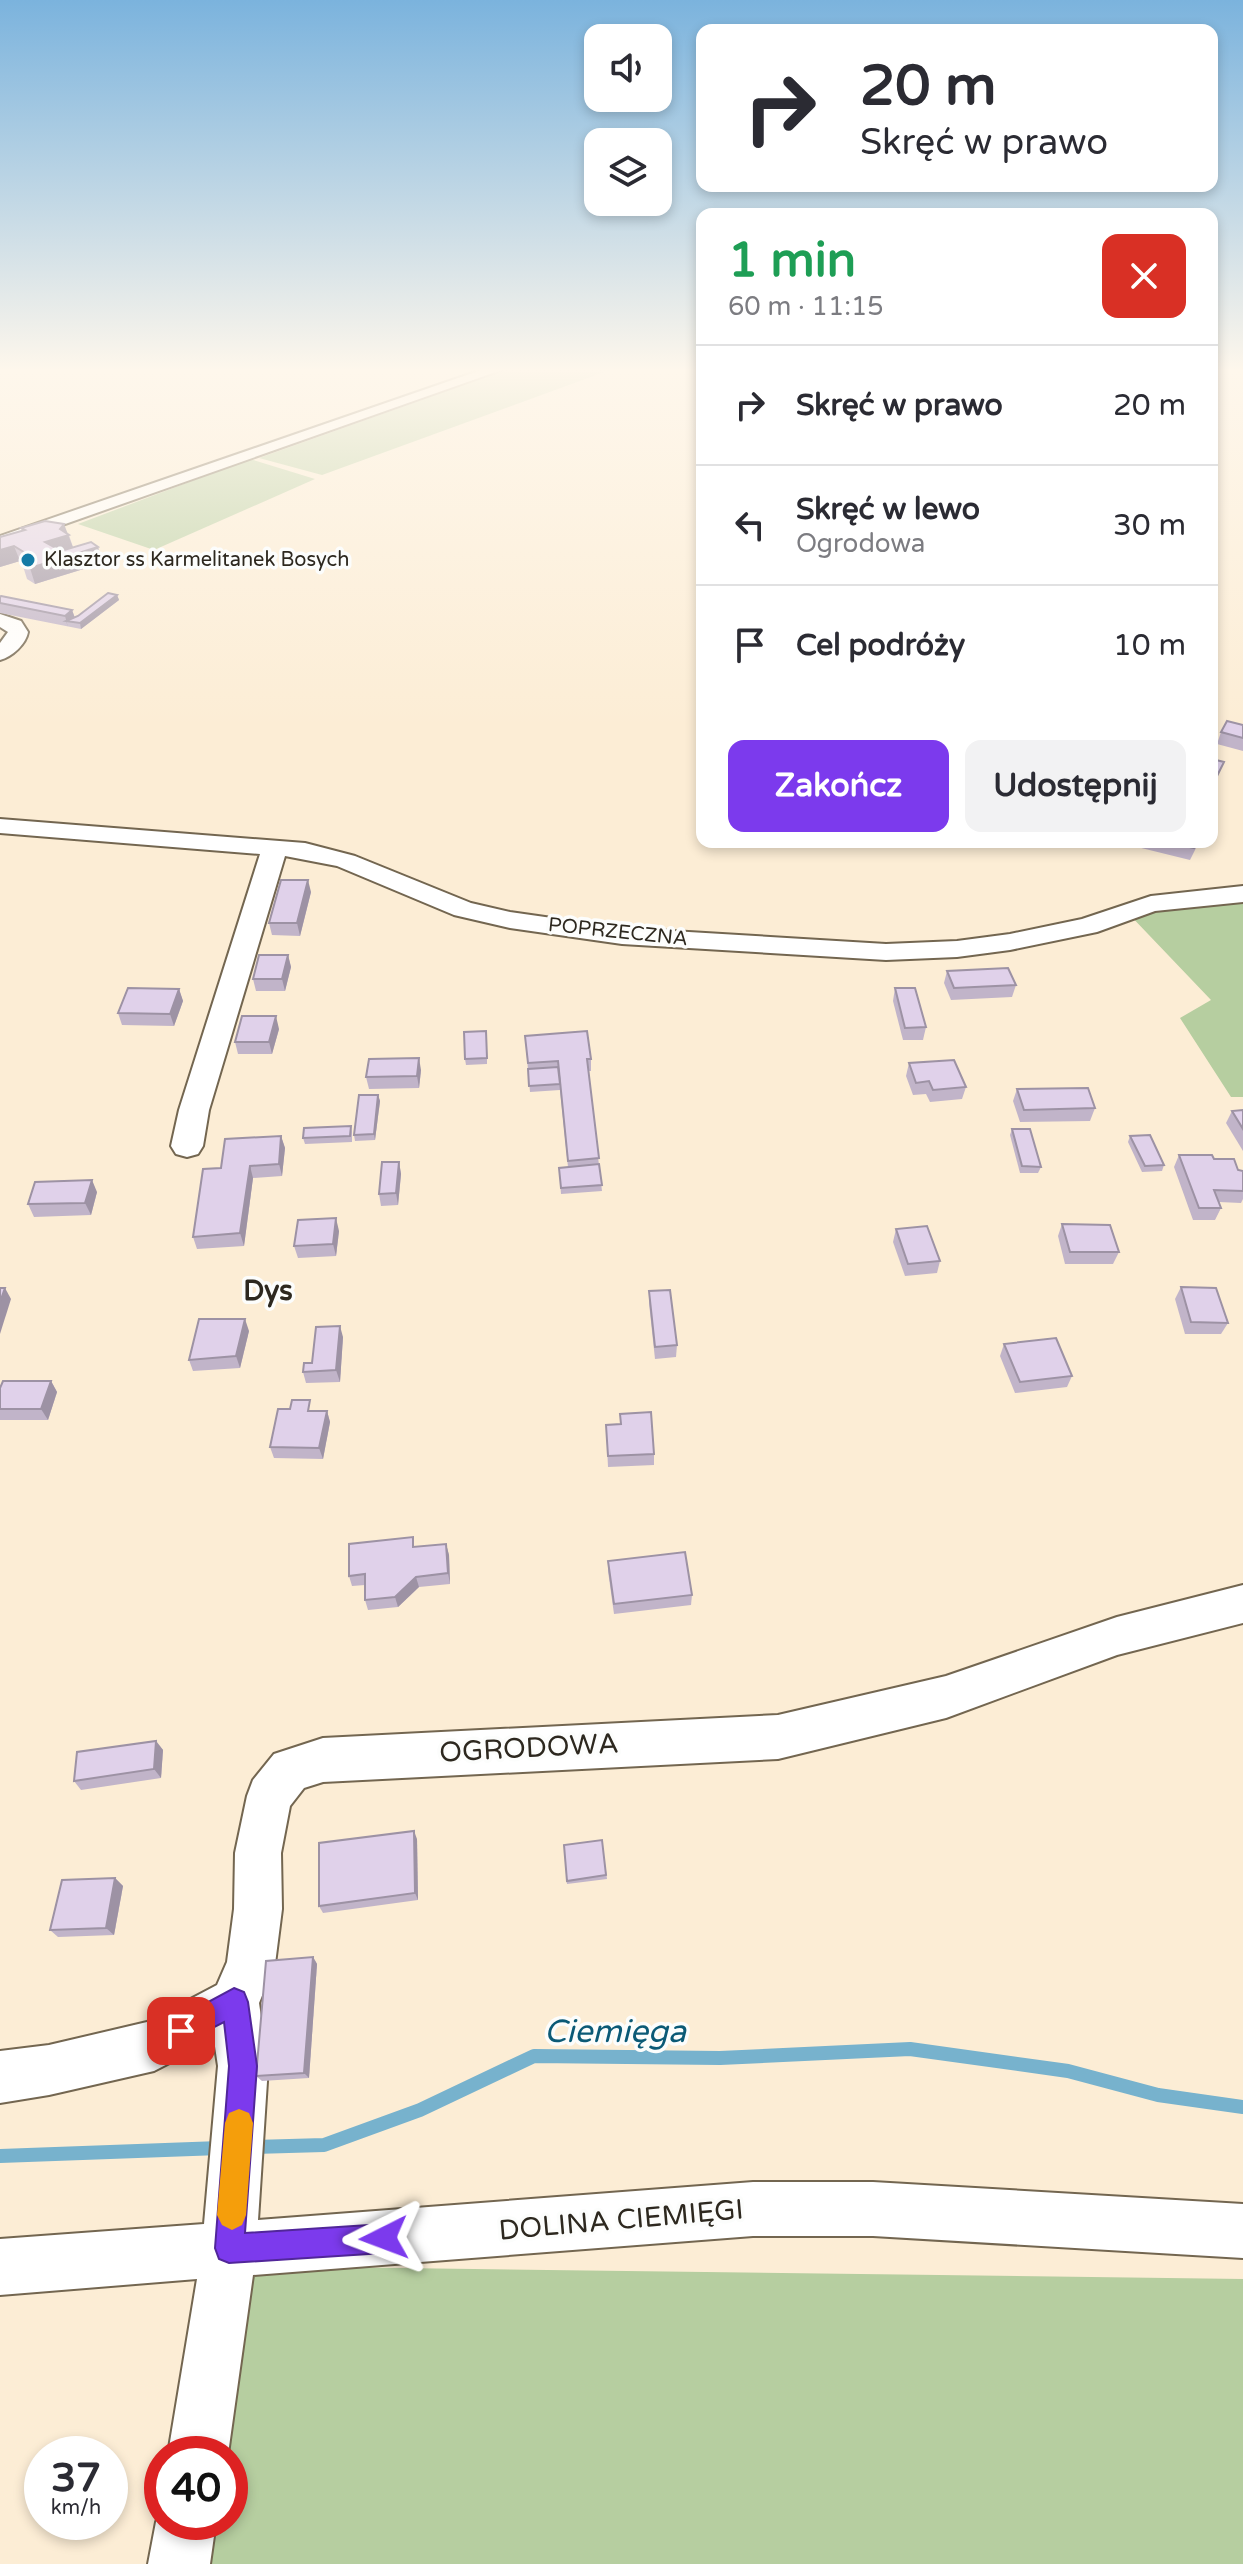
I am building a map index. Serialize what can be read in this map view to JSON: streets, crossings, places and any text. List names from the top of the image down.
{
  "streets": {
    "street": ["POPRZECZNA", "OGRODOWA", "DOLINA CIEMIĘGI"]
  },
  "districts": ["Dys"],
  "water": ["Ciemięga"],
  "places": ["Klasztor ss Karmelitanek Bosych"],
  "page": {
    "turn": ["20 m", "Skręć w prawo"],
    "heading": ["1 min", "60 m · 11:15"],
    "list": [
      {
        "name": "Skręć w prawo",
        "value": "20 m"
      },
      {
        "name": "Skręć w lewo",
        "note": "Ogrodowa",
        "value": "30 m"
      },
      {
        "name": "Cel podróży",
        "value": "10 m"
      }
    ],
    "buttons": ["Zakończ", "Udostępnij"],
    "speed": "37 km/h",
    "limit": "40"
  }
}
